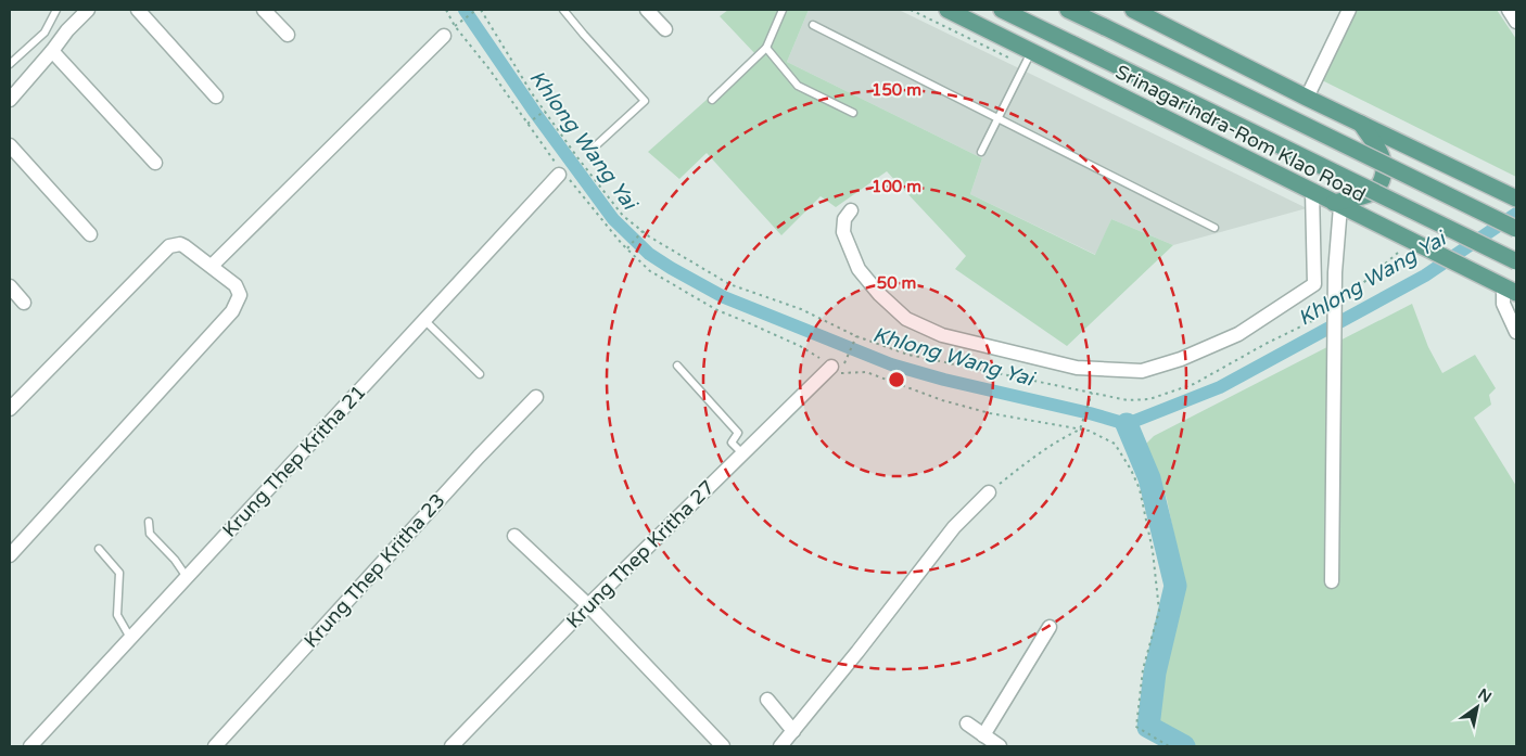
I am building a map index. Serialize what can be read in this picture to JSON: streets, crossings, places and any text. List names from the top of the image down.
{
  "streets": {
    "main road": ["Srinagarindra-Rom Klao Road"],
    "street": ["Krung Thep Kritha 21", "Krung Thep Kritha 27", "Krung Thep Kritha 23"]
  },
  "water": ["Khlong Wang Yai"],
  "north": "top right",
  "rings": ["150 m", "100 m", "50 m"]
}
